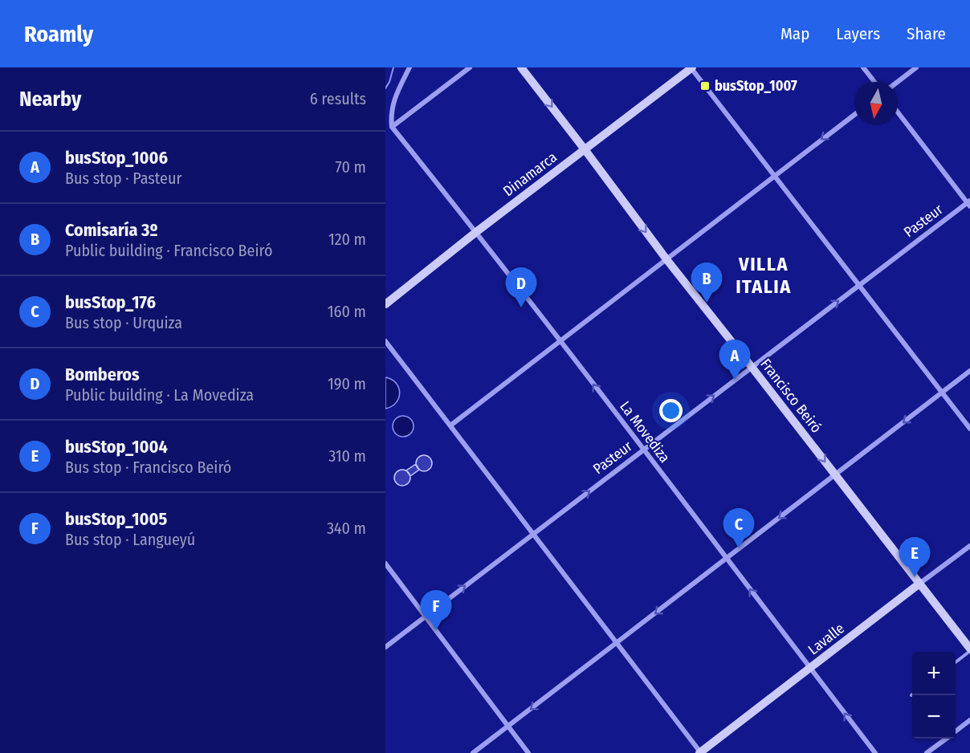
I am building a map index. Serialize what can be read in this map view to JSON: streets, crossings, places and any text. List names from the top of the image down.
{
  "streets": {
    "street": [
      "Dinamarca",
      "Pasteur",
      "Francisco Beiró",
      "La Movediza",
      "Lavalle"
    ]
  },
  "crossings": [
    ["Dinamarca", "Francisco Beiró"],
    ["Dinamarca", "La Movediza"],
    ["Pasteur", "Francisco Beiró"],
    ["Pasteur", "La Movediza"],
    ["Francisco Beiró", "Lavalle"],
    ["La Movediza", "Lavalle"]
  ],
  "one_way": ["Pasteur", "Francisco Beiró", "La Movediza"],
  "districts": ["VILLA ITALIA"],
  "places": {
    "transit": ["busStop_1007"]
  },
  "north": "bottom",
  "page": {
    "header": "Roamly",
    "nav": ["Map", "Layers", "Share"],
    "heading": ["Nearby", "6 results"],
    "list": [
      {
        "mark": "A",
        "name": "busStop_1006",
        "note": "Bus stop · Pasteur",
        "value": "70 m"
      },
      {
        "mark": "B",
        "name": "Comisaría 3º",
        "note": "Public building · Francisco Beiró",
        "value": "120 m"
      },
      {
        "mark": "C",
        "name": "busStop_176",
        "note": "Bus stop · Urquiza",
        "value": "160 m"
      },
      {
        "mark": "D",
        "name": "Bomberos",
        "note": "Public building · La Movediza",
        "value": "190 m"
      },
      {
        "mark": "E",
        "name": "busStop_1004",
        "note": "Bus stop · Francisco Beiró",
        "value": "310 m"
      },
      {
        "mark": "F",
        "name": "busStop_1005",
        "note": "Bus stop · Langueyú",
        "value": "340 m"
      }
    ],
    "pins": [
      "B",
      "D",
      "A",
      "C",
      "E",
      "F"
    ],
    "map_buttons": ["+", "−"]
  }
}
